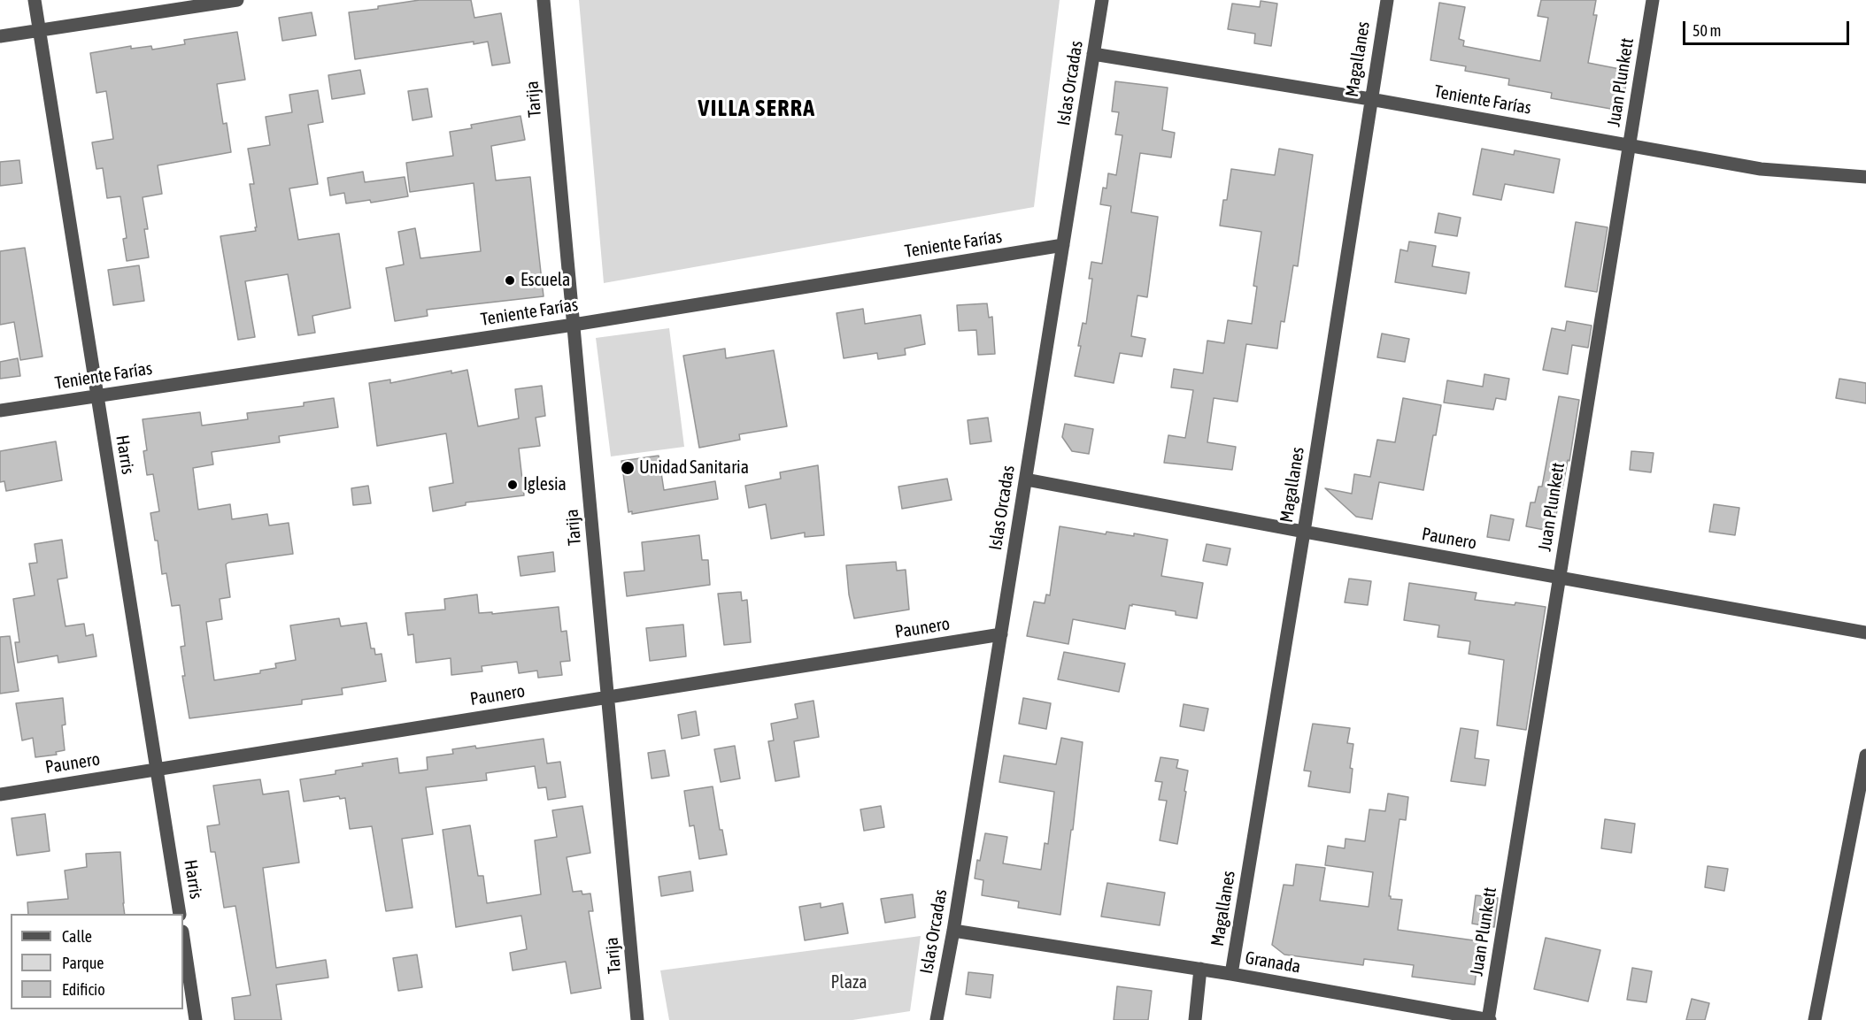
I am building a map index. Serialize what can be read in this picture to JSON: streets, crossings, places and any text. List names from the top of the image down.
{
  "streets": {
    "street": [
      "Magallanes",
      "Juan Plunkett",
      "Islas Orcadas",
      "Tarija",
      "Teniente Farías",
      "Harris",
      "Paunero",
      "Granada"
    ]
  },
  "crossings": [
    ["Magallanes", "Teniente Farías"],
    ["Magallanes", "Paunero"],
    ["Magallanes", "Granada"],
    ["Juan Plunkett", "Teniente Farías"],
    ["Juan Plunkett", "Paunero"],
    ["Juan Plunkett", "Granada"],
    ["Islas Orcadas", "Teniente Farías"],
    ["Islas Orcadas", "Paunero"],
    ["Islas Orcadas", "Granada"],
    ["Tarija", "Teniente Farías"],
    ["Tarija", "Paunero"],
    ["Teniente Farías", "Harris"],
    ["Harris", "Paunero"]
  ],
  "districts": ["VILLA SERRA"],
  "parks": ["Plaza"],
  "places": ["Escuela", "Unidad Sanitaria", "Iglesia"],
  "legend": ["Calle", "Parque", "Edificio"],
  "scale_bar": "50 m"
}
